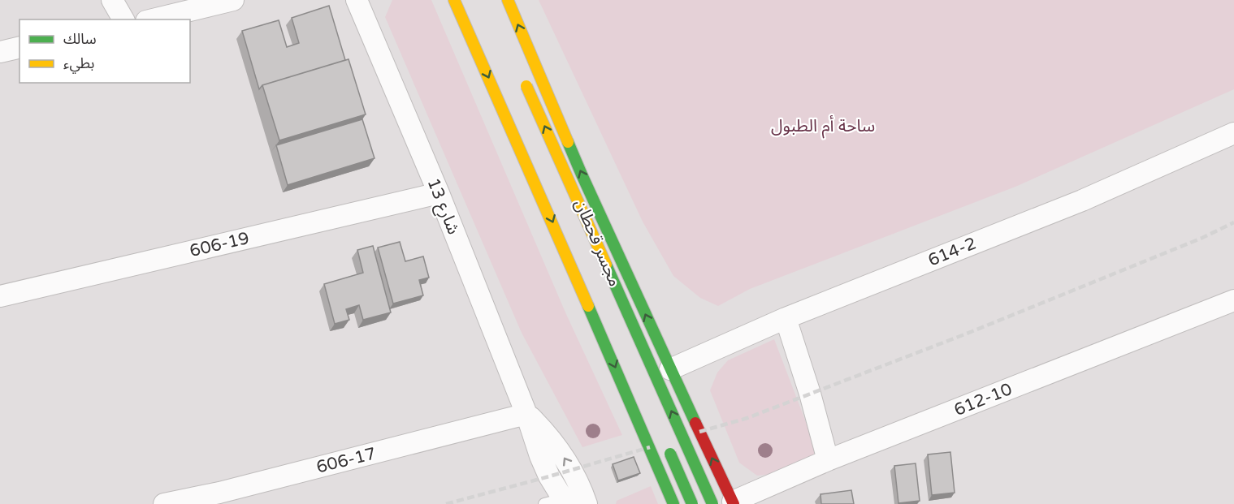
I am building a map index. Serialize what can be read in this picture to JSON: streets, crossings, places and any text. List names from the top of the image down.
{
  "streets": {
    "main road": ["مجسر قحطان"],
    "street": [
      "شارع 13",
      "606-19",
      "614-2",
      "612-10",
      "606-17"
    ]
  },
  "crossings": [
    ["شارع 13", "606-19"],
    ["شارع 13", "606-17"],
    ["مجسر قحطان", "612-10"]
  ],
  "parks": ["ساحة أم الطبول"],
  "legend": ["سالك", "بطيء"]
}
